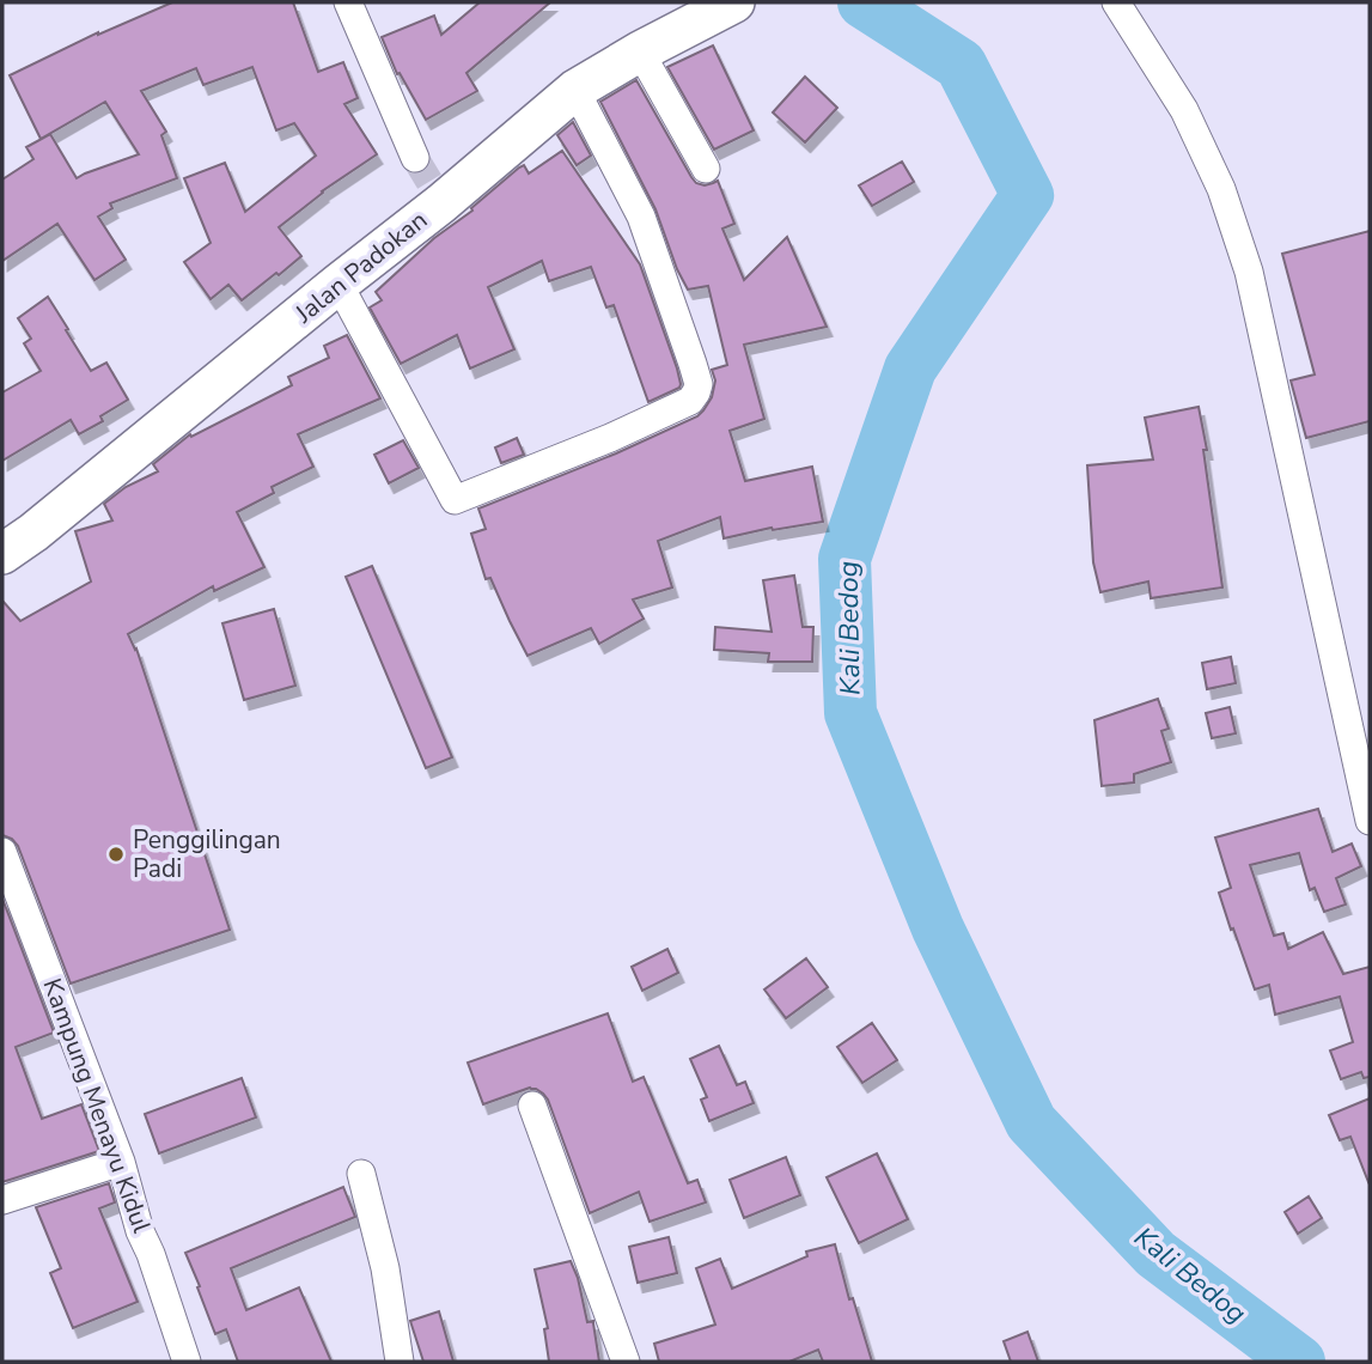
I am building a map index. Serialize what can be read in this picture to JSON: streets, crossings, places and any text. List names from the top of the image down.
{
  "streets": {
    "main road": ["Jalan Padokan"],
    "street": ["Kampung Menayu Kidul"]
  },
  "water": ["Kali Bedog"],
  "places": ["Penggilingan Padi"]
}
